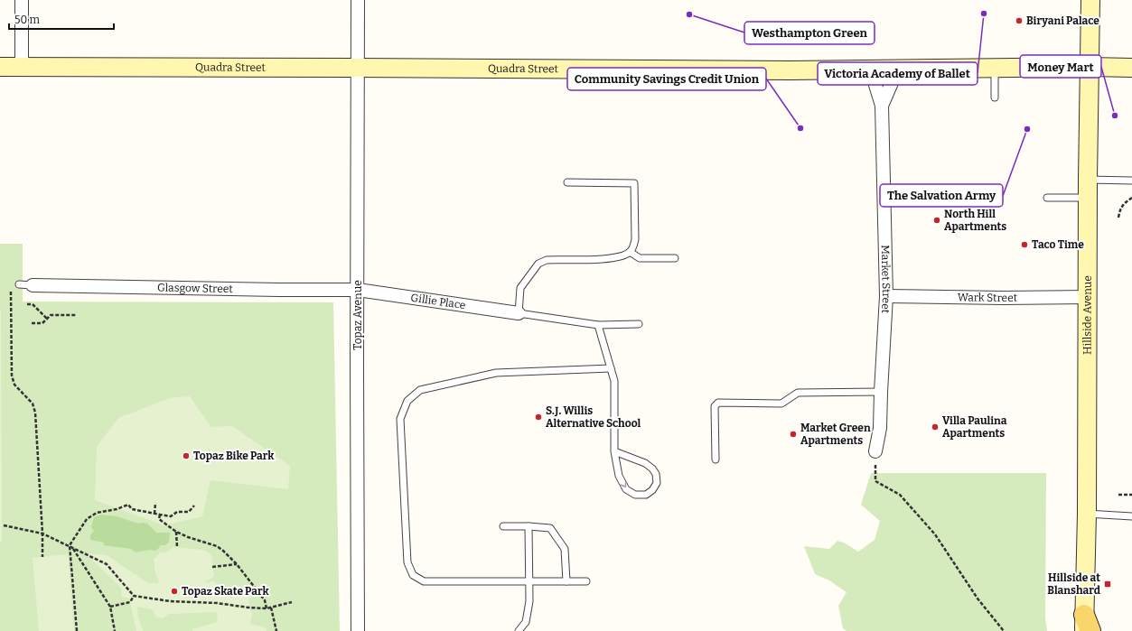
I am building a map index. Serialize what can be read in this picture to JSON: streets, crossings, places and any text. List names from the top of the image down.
{
  "streets": {
    "main road": ["Quadra Street", "Hillside Avenue"],
    "street": [
      "Market Street",
      "Glasgow Street",
      "Wark Street",
      "Gillie Place",
      "Topaz Avenue"
    ]
  },
  "crossings": [
    ["Quadra Street", "Market Street"],
    ["Quadra Street", "Topaz Avenue"],
    ["Quadra Street", "Hillside Avenue"],
    ["Market Street", "Wark Street"],
    ["Glasgow Street", "Gillie Place"],
    ["Glasgow Street", "Topaz Avenue"],
    ["Wark Street", "Hillside Avenue"],
    ["Gillie Place", "Topaz Avenue"]
  ],
  "places": {
    "other": [
      "Victoria Academy of Ballet",
      "Westhampton Green",
      "Biryani Palace",
      "Money Mart",
      "Community Savings Credit Union",
      "The Salvation Army",
      "North Hill Apartments",
      "Taco Time",
      "S.J. Willis Alternative School",
      "Villa Paulina Apartments",
      "Market Green Apartments",
      "Topaz Bike Park",
      "Topaz Skate Park"
    ],
    "transit": ["Hillside at Blanshard"]
  },
  "scale_bar": "50 m"
}
